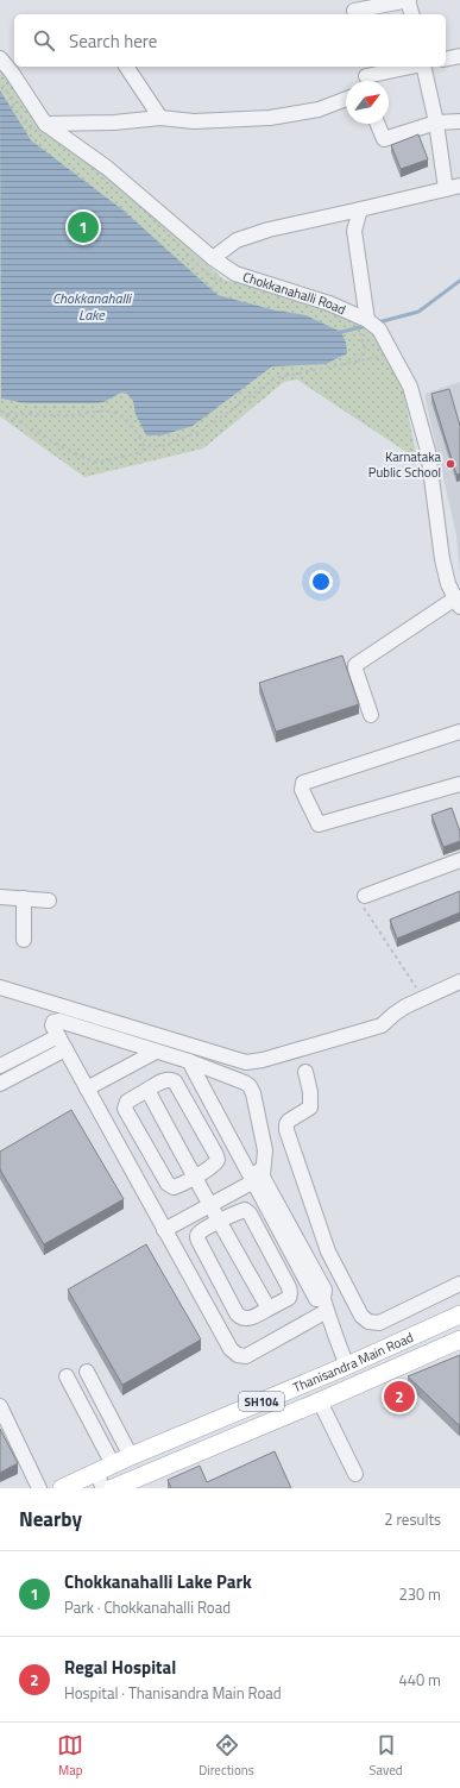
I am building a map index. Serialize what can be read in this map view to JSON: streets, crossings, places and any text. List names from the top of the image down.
{
  "streets": {
    "main road": ["Thanisandra Main Road", "SH104"],
    "street": ["Chokkanahalli Road"]
  },
  "water": ["Chokkanahalli Lake"],
  "places": ["Karnataka Public School"],
  "north": "top right",
  "page": {
    "search": "Search here",
    "pins": ["1", "2"],
    "heading": ["Nearby", "2 results"],
    "list": [
      {
        "mark": "1",
        "name": "Chokkanahalli Lake Park",
        "note": "Park · Chokkanahalli Road",
        "value": "230 m"
      },
      {
        "mark": "2",
        "name": "Regal Hospital",
        "note": "Hospital · Thanisandra Main Road",
        "value": "440 m"
      }
    ],
    "nav": ["Map", "Directions", "Saved"]
  }
}
